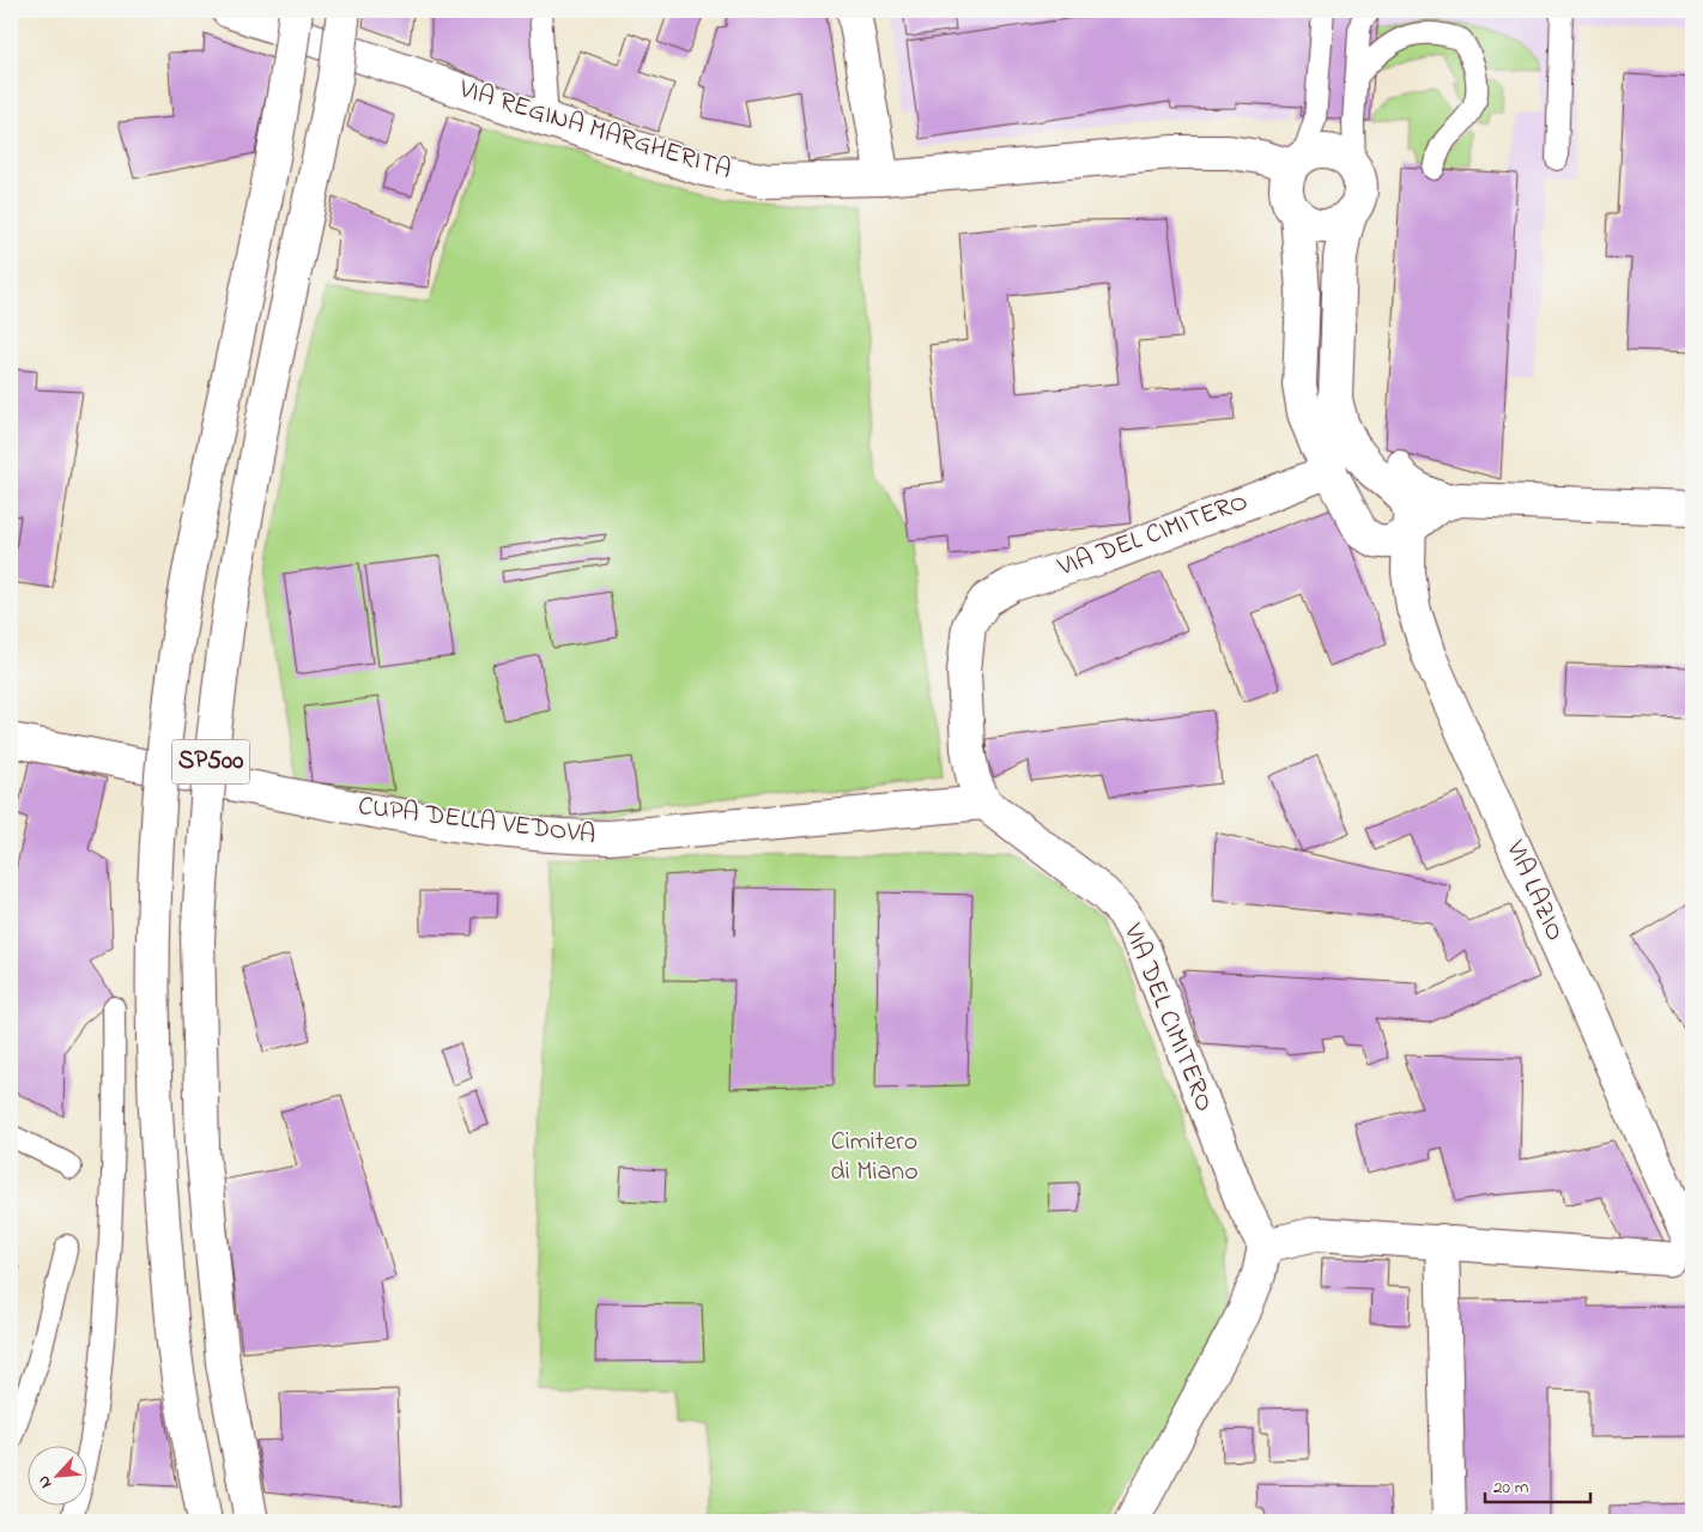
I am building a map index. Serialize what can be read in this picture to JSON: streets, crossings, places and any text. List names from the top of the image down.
{
  "streets": {
    "main road": [
      "VIA REGINA MARGHERITA",
      "VIA DEL CIMITERO",
      "SP500",
      "CUPA DELLA VEDOVA",
      "VIA LAZIO"
    ]
  },
  "crossings": [
    ["VIA REGINA MARGHERITA", "VIA LAZIO"],
    ["VIA DEL CIMITERO", "CUPA DELLA VEDOVA"]
  ],
  "parks": ["Cimitero di Miano"],
  "scale_bar": "20 m",
  "north": "bottom left"
}
